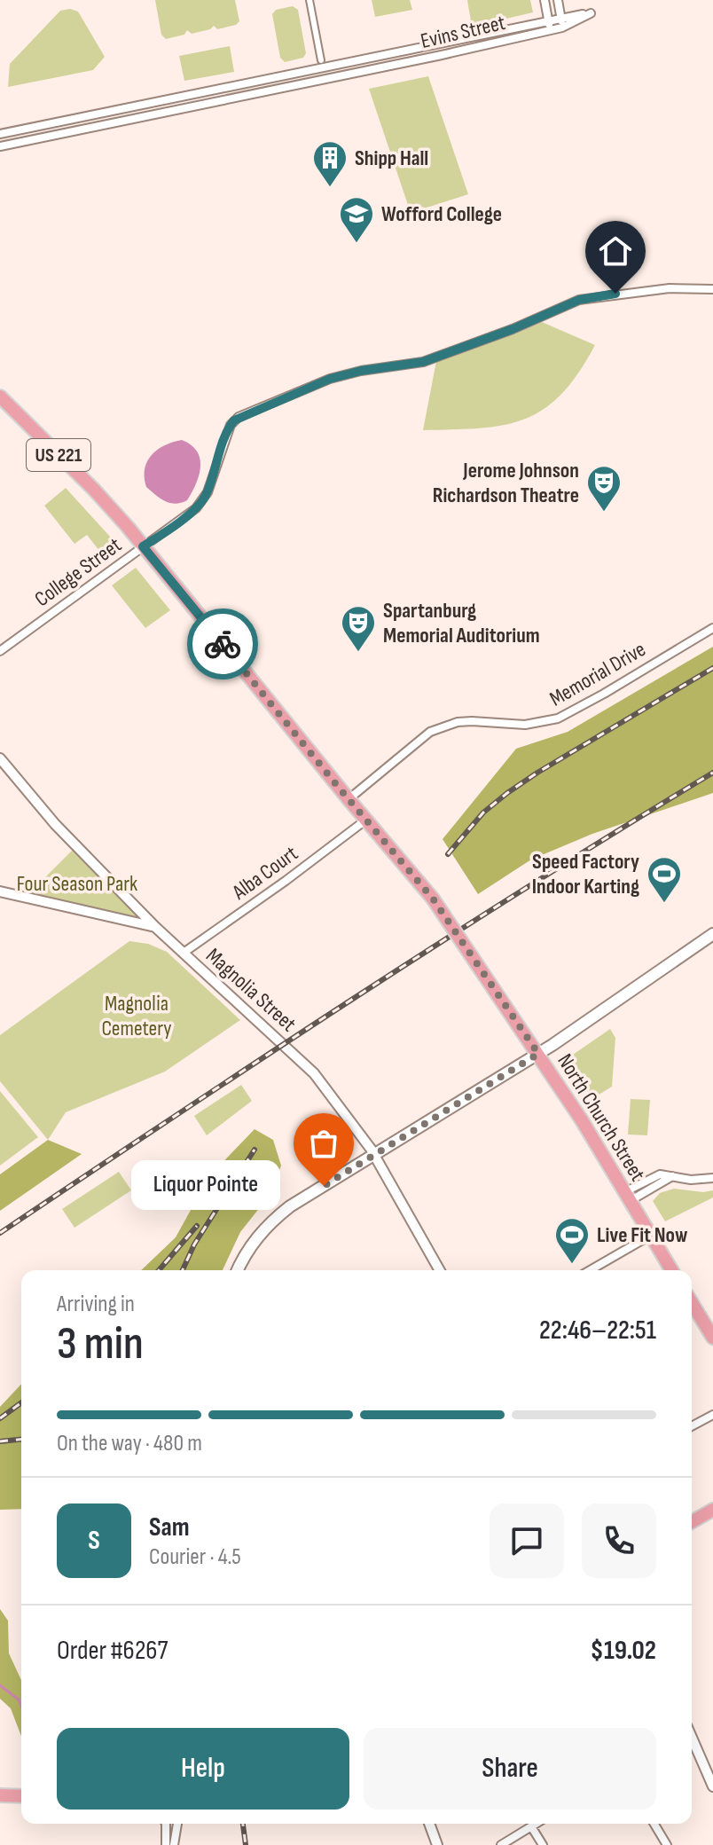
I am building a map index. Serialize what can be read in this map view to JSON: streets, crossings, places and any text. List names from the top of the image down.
{
  "streets": {
    "main road": ["US 221", "North Church Street"],
    "street": [
      "Evins Street",
      "College Street",
      "Memorial Drive",
      "Alba Court",
      "Magnolia Street"
    ]
  },
  "crossings": [
    ["College Street", "North Church Street"],
    ["Memorial Drive", "North Church Street"],
    ["Alba Court", "Magnolia Street"],
    ["Alba Court", "North Church Street"]
  ],
  "parks": ["Four Season Park", "Magnolia Cemetery"],
  "places": {
    "building": ["Shipp Hall"],
    "school or university": ["Wofford College"],
    "theatre": ["Jerome Johnson Richardson Theatre", "Spartanburg Memorial Auditorium"],
    "sports": ["Speed Factory Indoor Karting", "Live Fit Now"],
    "other": ["Liquor Pointe"]
  },
  "page": {
    "bubble": "Liquor Pointe",
    "heading": ["3 min", "Arriving in", "22:46–22:51"],
    "panel": [
      "Sam",
      "Courier · 4.5",
      "Order #6267",
      "$19.02"
    ],
    "bar": "On the way · 480 m",
    "round": "S",
    "buttons": ["Help", "Share"]
  }
}
